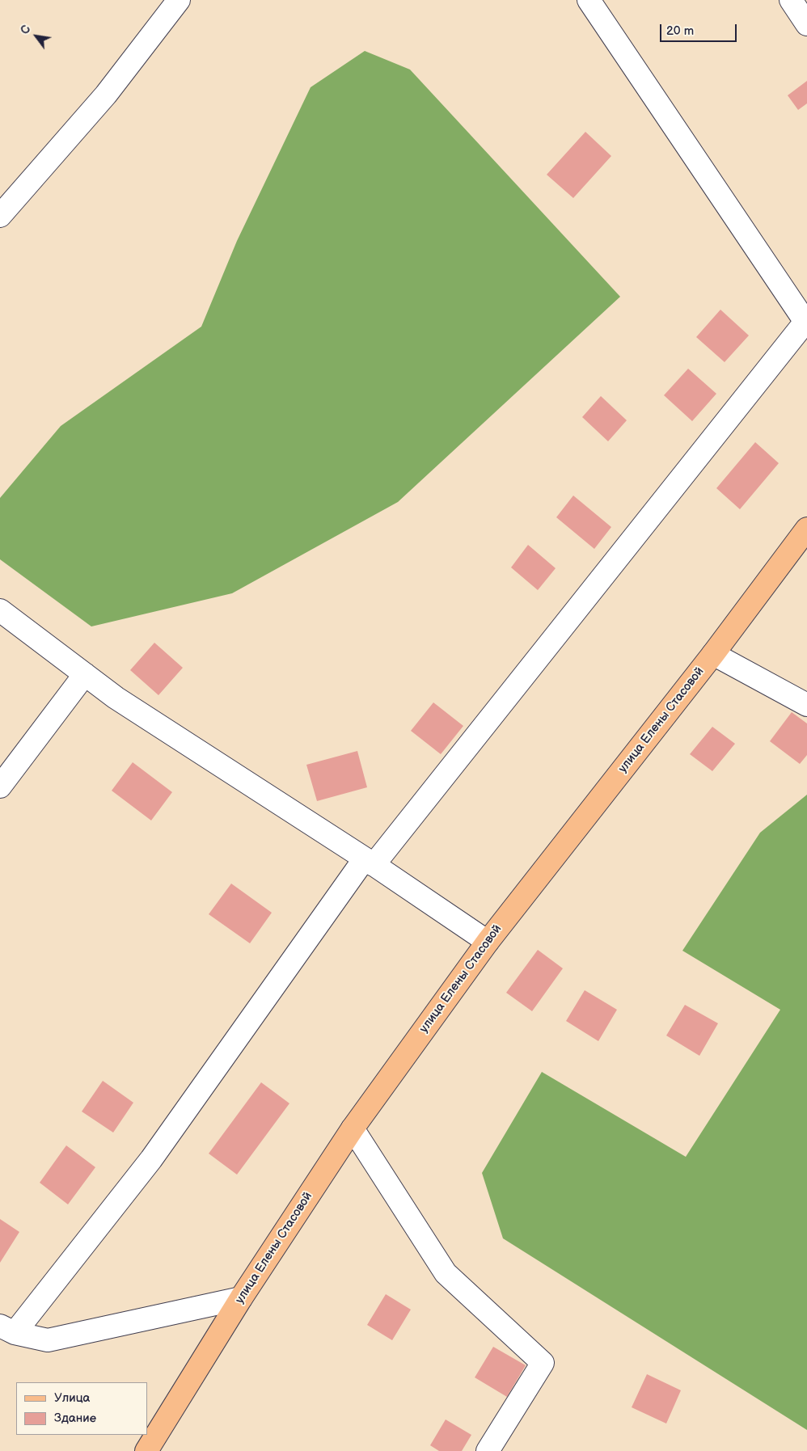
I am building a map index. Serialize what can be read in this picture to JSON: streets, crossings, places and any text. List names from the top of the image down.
{
  "streets": {
    "main road": ["улица Елены Стасовой"]
  },
  "legend": ["Улица", "Здание"],
  "scale_bar": "20 m",
  "north": "top left"
}
